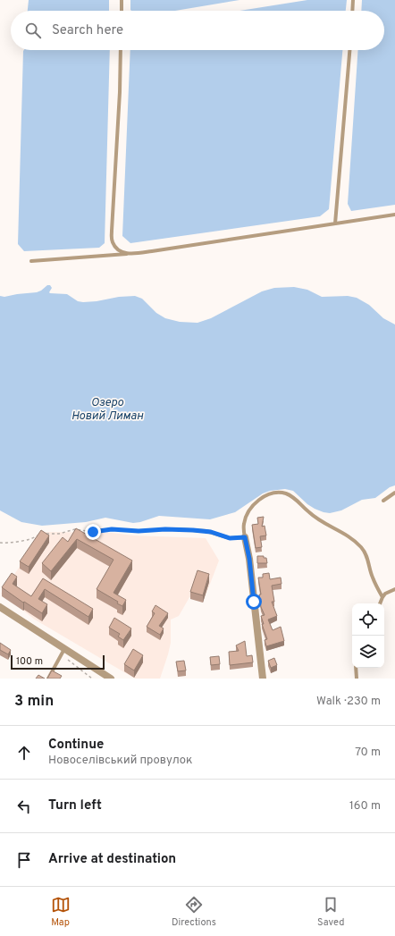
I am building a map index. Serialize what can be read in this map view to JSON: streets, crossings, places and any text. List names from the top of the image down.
{
  "water": ["Озеро Новий Лиман"],
  "scale_bar": "100 m",
  "page": {
    "search": "Search here",
    "scale": "100 m",
    "heading": ["3 min", "Walk · 230 m"],
    "list": [
      ["Continue", "Новоселівський провулок", "70 m"],
      ["Turn left", "160 m"],
      "Arrive at destination"
    ],
    "nav": ["Map", "Directions", "Saved"]
  }
}
